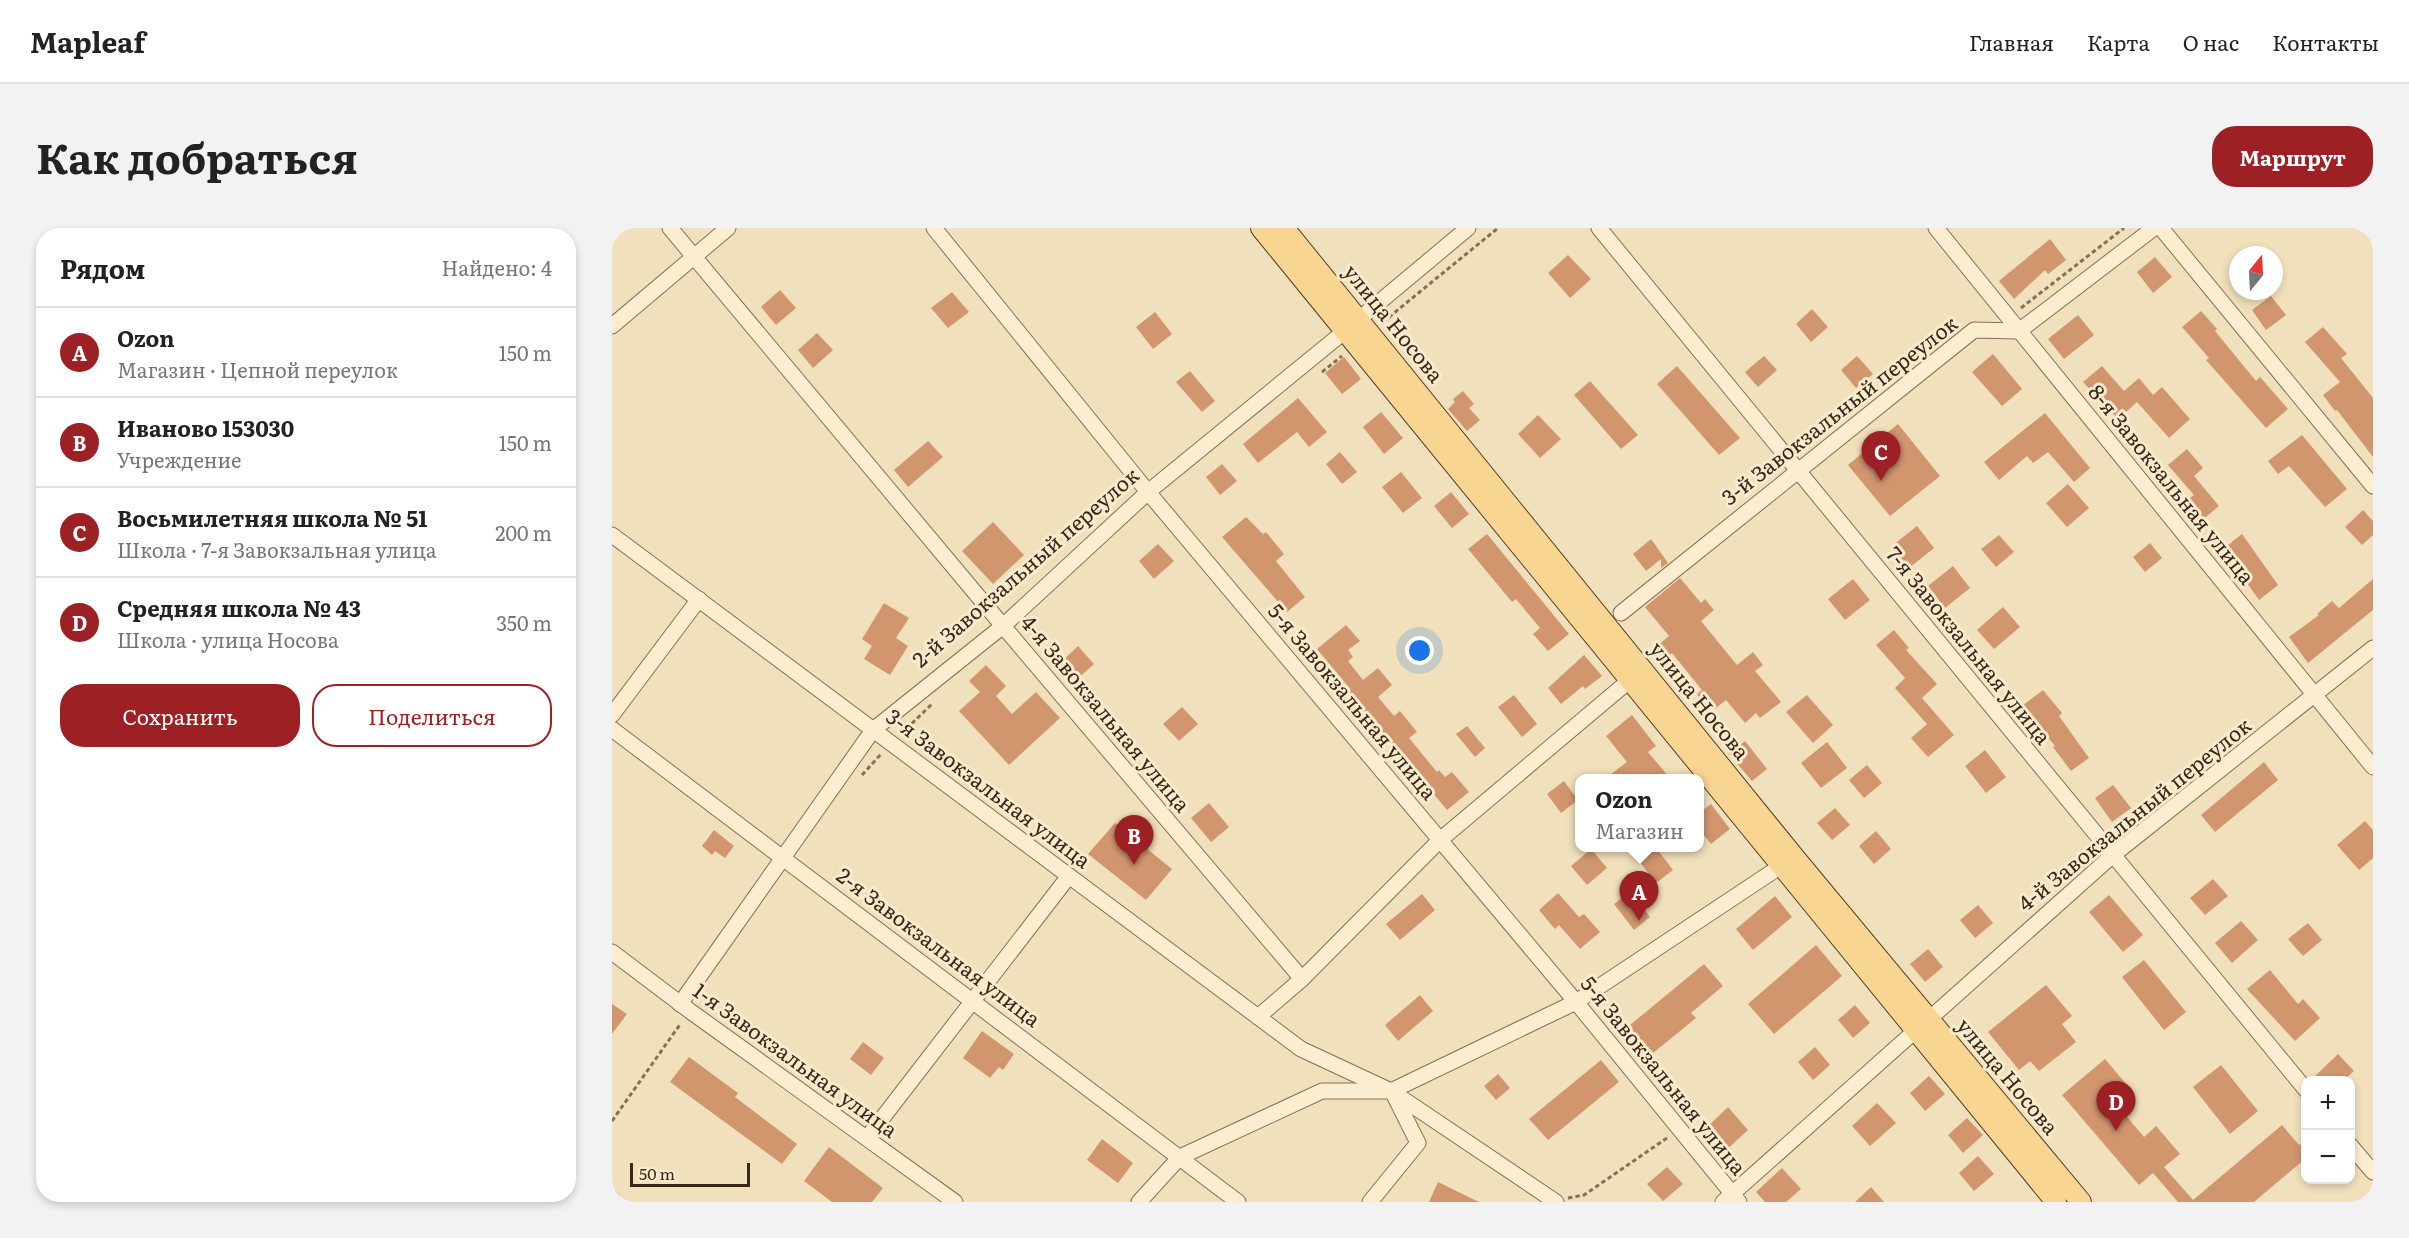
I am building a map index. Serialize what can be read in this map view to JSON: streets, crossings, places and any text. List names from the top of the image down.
{
  "streets": {
    "main road": ["улица Носова"],
    "street": [
      "3-й Завокзальный переулок",
      "8-я Завокзальная улица",
      "2-й Завокзальный переулок",
      "7-я Завокзальная улица",
      "5-я Завокзальная улица",
      "4-я Завокзальная улица",
      "3-я Завокзальная улица",
      "4-й Завокзальный переулок",
      "2-я Завокзальная улица",
      "1-я Завокзальная улица"
    ]
  },
  "crossings": [
    ["улица Носова", "2-й Завокзальный переулок"],
    ["улица Носова", "4-й Завокзальный переулок"],
    ["3-й Завокзальный переулок", "8-я Завокзальная улица"],
    ["3-й Завокзальный переулок", "7-я Завокзальная улица"],
    ["8-я Завокзальная улица", "4-й Завокзальный переулок"],
    ["2-й Завокзальный переулок", "5-я Завокзальная улица"],
    ["2-й Завокзальный переулок", "4-я Завокзальная улица"],
    ["2-й Завокзальный переулок", "3-я Завокзальная улица"],
    ["2-й Завокзальный переулок", "2-я Завокзальная улица"],
    ["2-й Завокзальный переулок", "1-я Завокзальная улица"],
    ["7-я Завокзальная улица", "4-й Завокзальный переулок"],
    ["5-я Завокзальная улица", "4-й Завокзальный переулок"]
  ],
  "scale_bar": "50 m",
  "north": "top",
  "page": {
    "header": "Mapleaf",
    "nav": [
      "Главная",
      "Карта",
      "О нас",
      "Контакты"
    ],
    "title": "Как добраться",
    "buttons": [
      "Маршрут",
      ["Сохранить", "Поделиться"]
    ],
    "heading": ["Рядом", "Найдено: 4"],
    "list": [
      {
        "mark": "A",
        "name": "Ozon",
        "note": "Магазин · Цепной переулок",
        "value": "150 m"
      },
      {
        "mark": "B",
        "name": "Иваново 153030",
        "note": "Учреждение",
        "value": "150 m"
      },
      {
        "mark": "C",
        "name": "Восьмилетняя школа № 51",
        "note": "Школа · 7-я Завокзальная улица",
        "value": "200 m"
      },
      {
        "mark": "D",
        "name": "Средняя школа № 43",
        "note": "Школа · улица Носова",
        "value": "350 m"
      }
    ],
    "pins": [
      "C",
      "B",
      "A",
      "D"
    ],
    "popup": ["Ozon", "Магазин"],
    "map_buttons": ["+", "−"],
    "scale": "50 m"
  }
}
